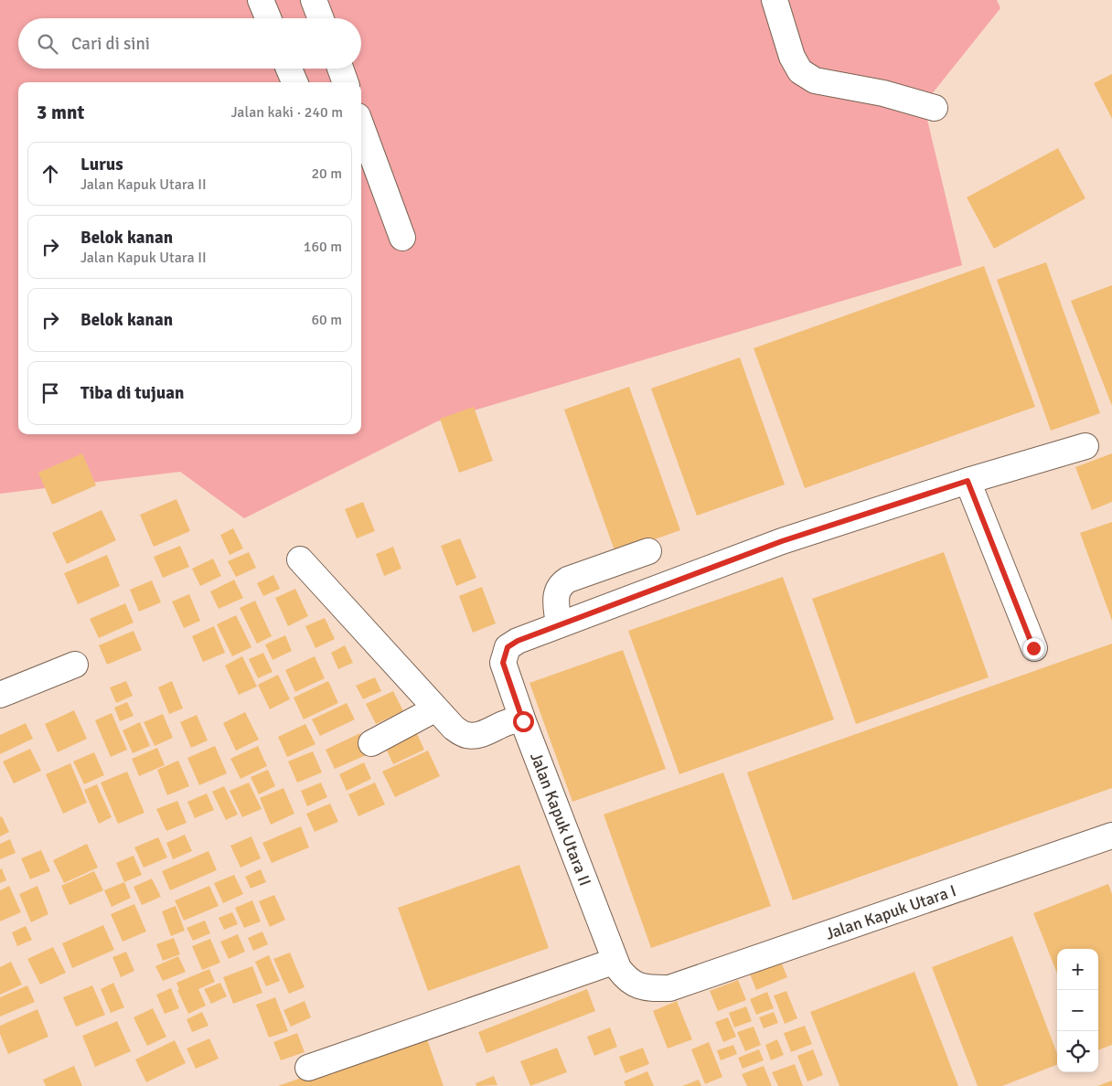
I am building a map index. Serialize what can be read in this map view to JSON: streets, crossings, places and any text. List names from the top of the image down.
{
  "streets": {
    "street": ["Jalan Kapuk Utara II", "Jalan Kapuk Utara I"]
  },
  "crossings": [
    ["Jalan Kapuk Utara II", "Jalan Kapuk Utara I"]
  ],
  "page": {
    "search": "Cari di sini",
    "heading": ["3 mnt", "Jalan kaki · 240 m"],
    "list": [
      ["Lurus", "Jalan Kapuk Utara II", "20 m"],
      ["Belok kanan", "Jalan Kapuk Utara II", "160 m"],
      ["Belok kanan", "60 m"],
      "Tiba di tujuan"
    ],
    "map_buttons": ["+", "−"]
  }
}
